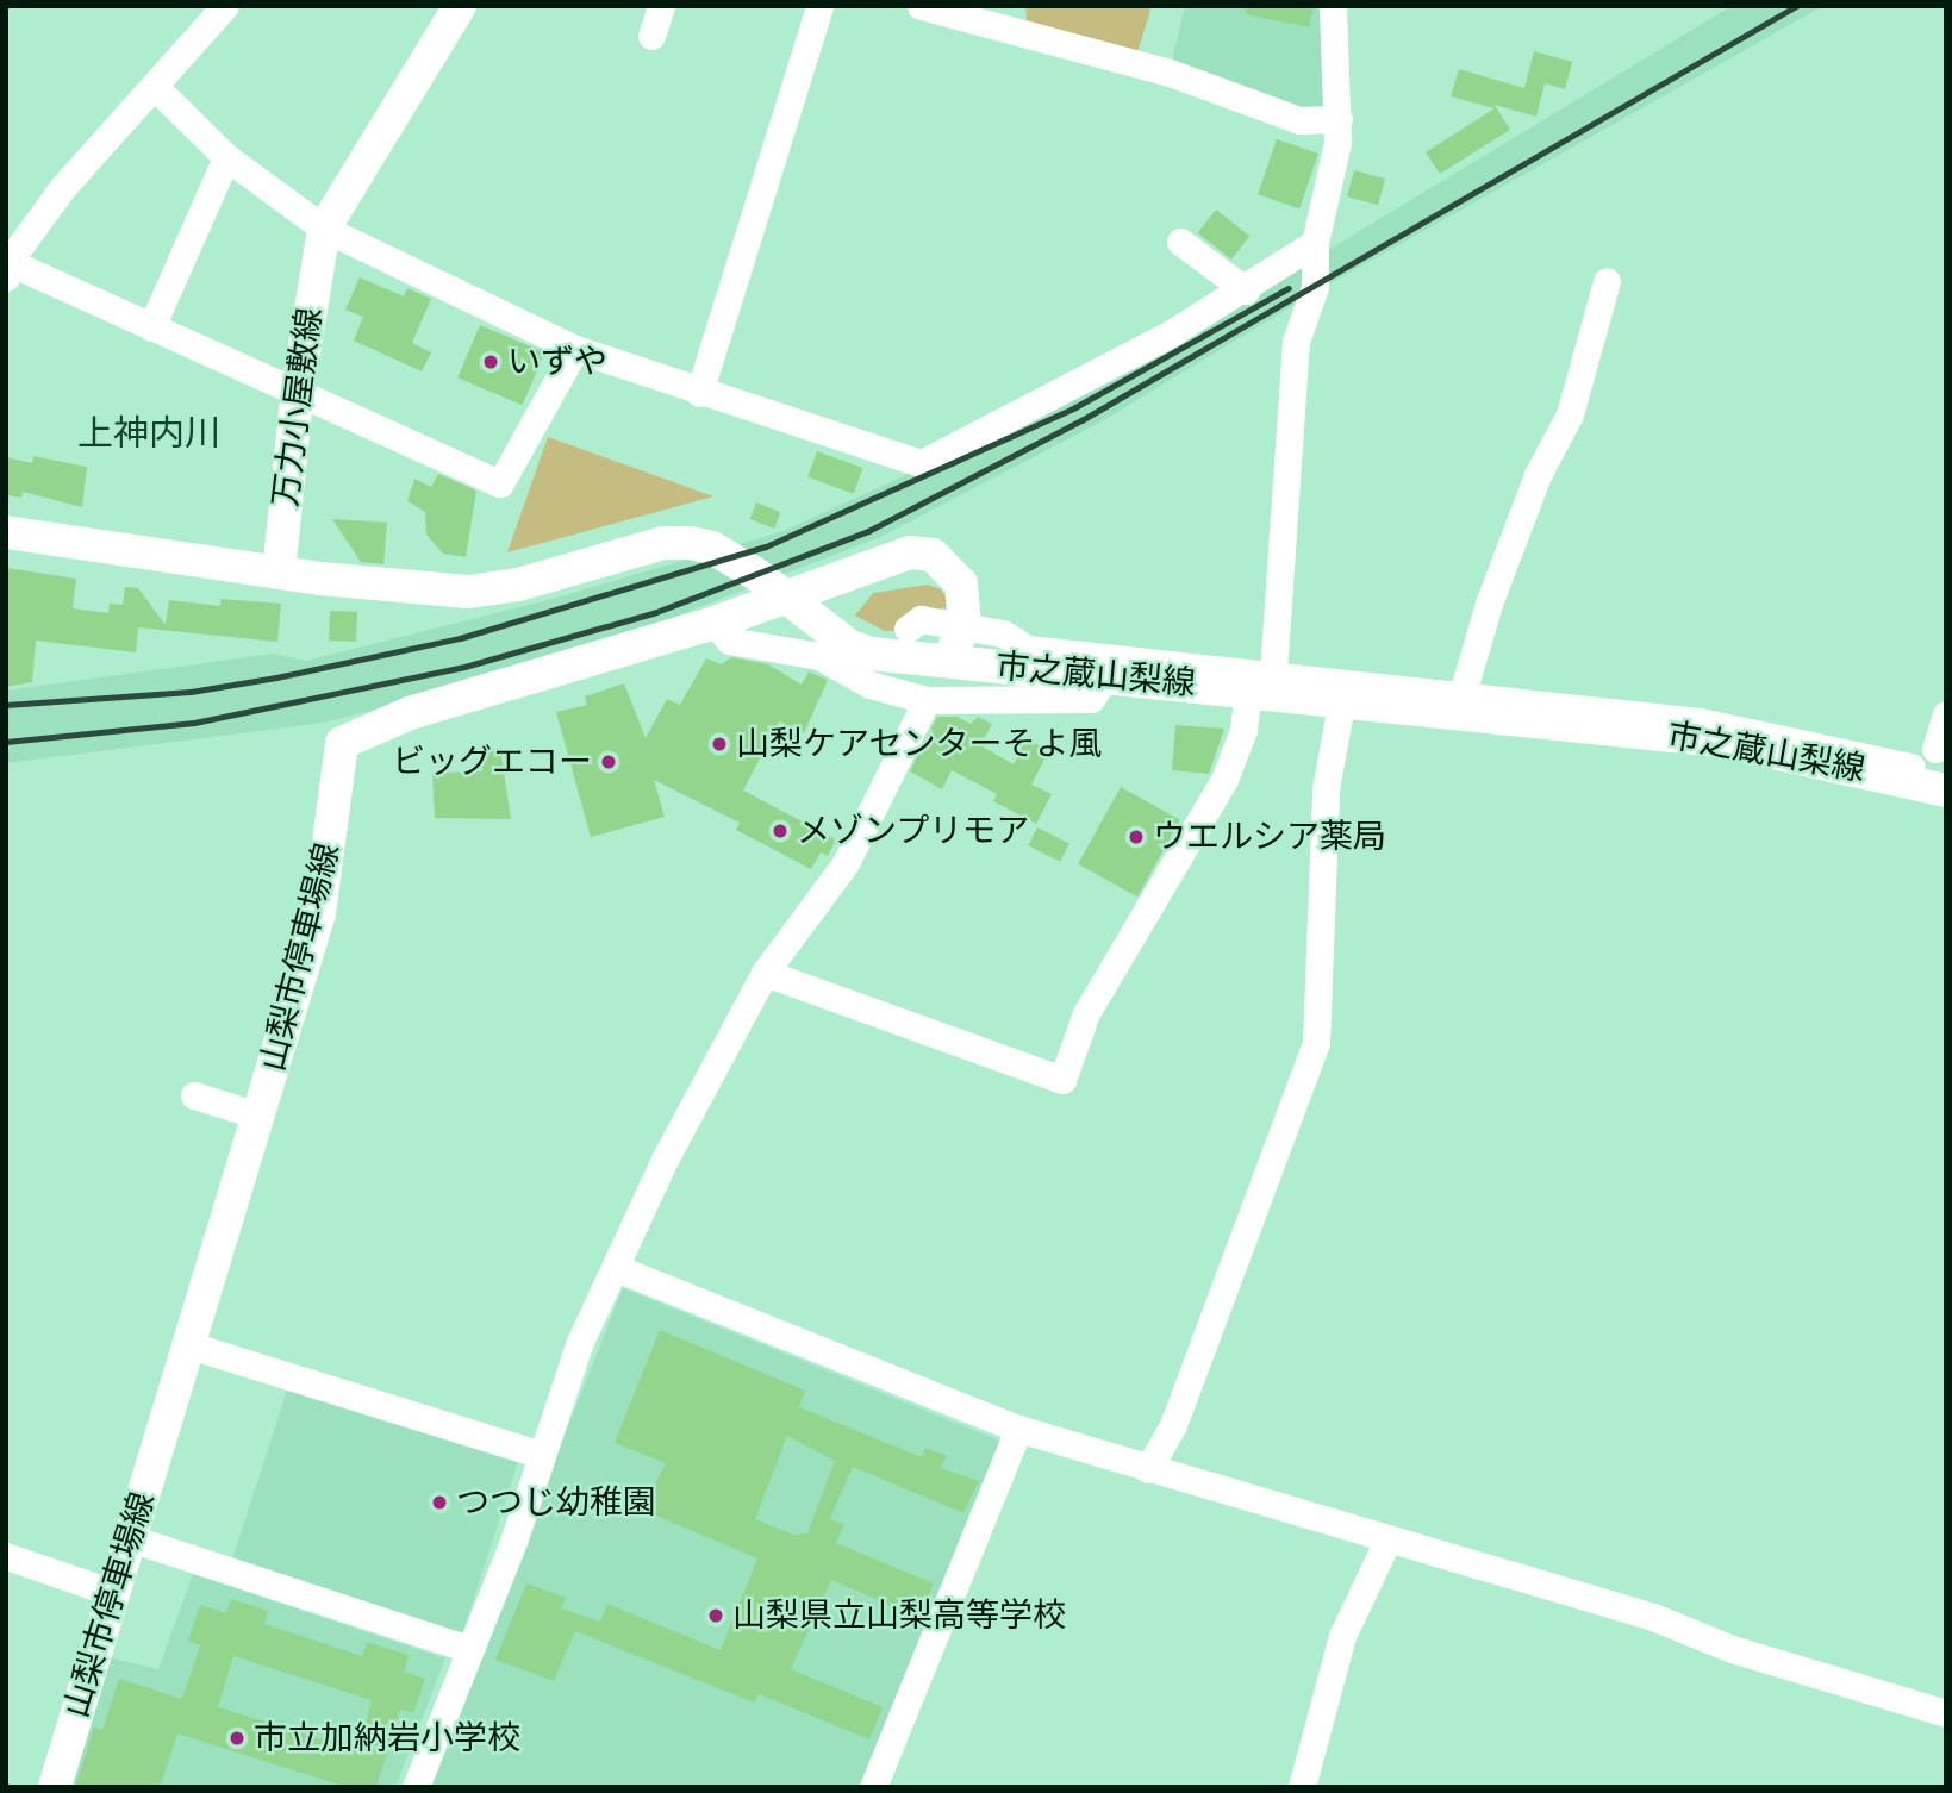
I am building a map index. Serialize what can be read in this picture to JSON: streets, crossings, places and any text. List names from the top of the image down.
{
  "streets": {
    "main road": ["万力小屋敷線", "市之蔵山梨線", "山梨市停車場線"]
  },
  "crossings": [
    ["万力小屋敷線", "市之蔵山梨線"]
  ],
  "districts": ["上神内川"],
  "places": [
    "いずや",
    "山梨ケアセンターそよ風",
    "ビッグエコー",
    "メゾンプリモア",
    "ウエルシア薬局",
    "つつじ幼稚園",
    "山梨県立山梨高等学校",
    "市立加納岩小学校"
  ]
}
